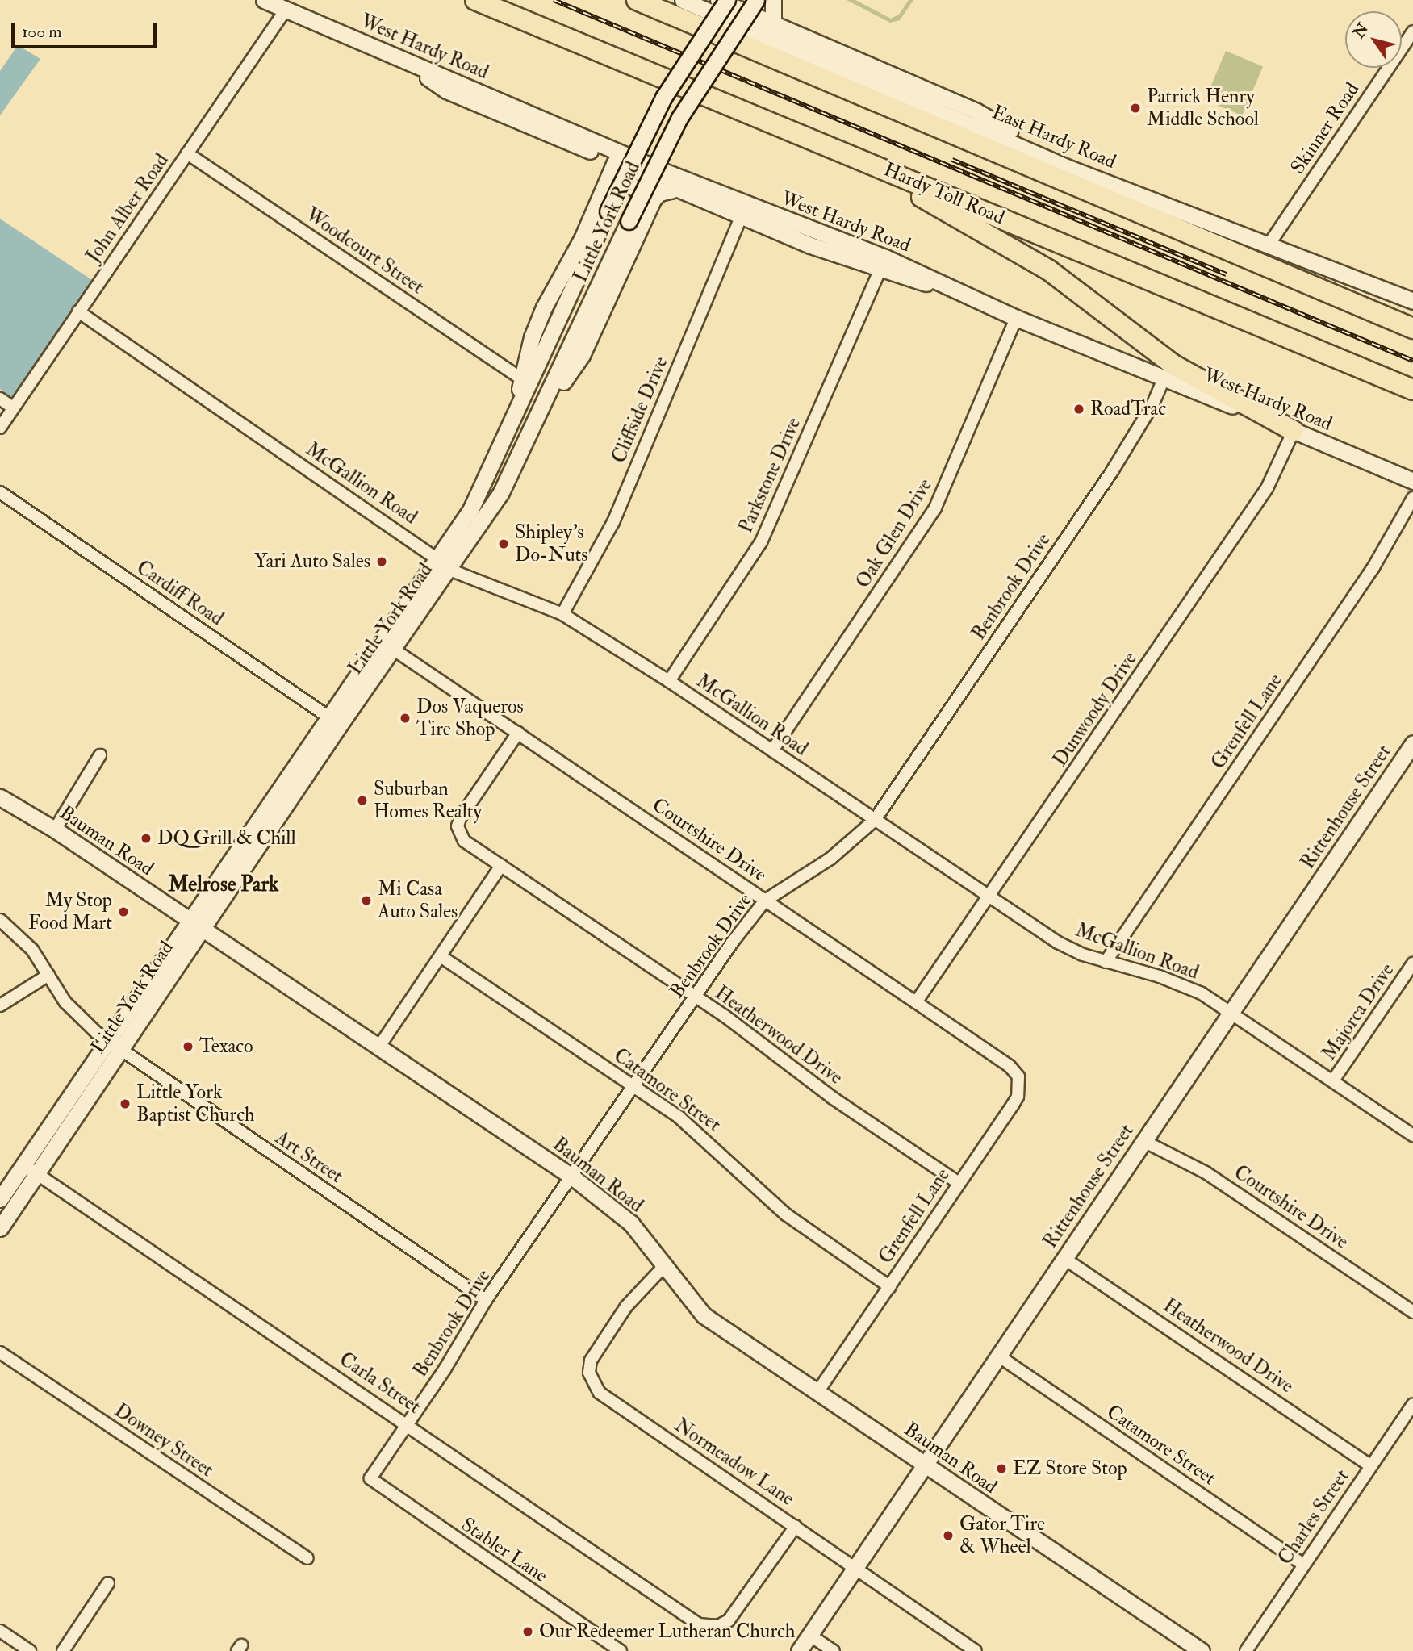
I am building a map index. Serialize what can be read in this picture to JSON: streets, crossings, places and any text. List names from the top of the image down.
{
  "streets": {
    "highway": ["Hardy Toll Road"],
    "main road": [
      "West Hardy Road",
      "East Hardy Road",
      "Little York Road",
      "Rittenhouse Street",
      "Bauman Road"
    ],
    "street": [
      "Skinner Road",
      "John Alber Road",
      "Woodcourt Street",
      "Cliffside Drive",
      "Parkstone Drive",
      "McGallion Road",
      "Oak Glen Drive",
      "Benbrook Drive",
      "Cardiff Road",
      "Dunwoody Drive",
      "Grenfell Lane",
      "Courtshire Drive",
      "Majorca Drive",
      "Heatherwood Drive",
      "Catamore Street",
      "Art Street",
      "Carla Street",
      "Downey Street",
      "Normeadow Lane",
      "Charles Street",
      "Stabler Lane"
    ]
  },
  "crossings": [
    ["West Hardy Road", "John Alber Road"],
    ["West Hardy Road", "Little York Road"],
    ["West Hardy Road", "Oak Glen Drive"],
    ["West Hardy Road", "Benbrook Drive"],
    ["West Hardy Road", "Dunwoody Drive"],
    ["Skinner Road", "East Hardy Road"],
    ["East Hardy Road", "Little York Road"],
    ["John Alber Road", "Woodcourt Street"],
    ["John Alber Road", "McGallion Road"],
    ["Little York Road", "McGallion Road"],
    ["Little York Road", "Cardiff Road"],
    ["Little York Road", "Courtshire Drive"],
    ["Little York Road", "Bauman Road"],
    ["Little York Road", "Art Street"],
    ["Little York Road", "Carla Street"],
    ["Cliffside Drive", "McGallion Road"],
    ["Parkstone Drive", "McGallion Road"],
    ["McGallion Road", "Oak Glen Drive"],
    ["McGallion Road", "Benbrook Drive"],
    ["McGallion Road", "Dunwoody Drive"],
    ["McGallion Road", "Grenfell Lane"],
    ["McGallion Road", "Rittenhouse Street"],
    ["McGallion Road", "Majorca Drive"],
    ["Benbrook Drive", "Courtshire Drive"],
    ["Benbrook Drive", "Bauman Road"],
    ["Benbrook Drive", "Heatherwood Drive"],
    ["Benbrook Drive", "Catamore Street"],
    ["Benbrook Drive", "Art Street"],
    ["Benbrook Drive", "Carla Street"],
    ["Benbrook Drive", "Stabler Lane"],
    ["Dunwoody Drive", "Courtshire Drive"],
    ["Grenfell Lane", "Courtshire Drive"],
    ["Grenfell Lane", "Bauman Road"],
    ["Grenfell Lane", "Heatherwood Drive"],
    ["Grenfell Lane", "Catamore Street"],
    ["Rittenhouse Street", "Courtshire Drive"],
    ["Rittenhouse Street", "Bauman Road"],
    ["Rittenhouse Street", "Heatherwood Drive"],
    ["Rittenhouse Street", "Catamore Street"],
    ["Rittenhouse Street", "Normeadow Lane"],
    ["Courtshire Drive", "Heatherwood Drive"],
    ["Bauman Road", "Normeadow Lane"],
    ["Heatherwood Drive", "Charles Street"],
    ["Catamore Street", "Charles Street"],
    ["Carla Street", "Normeadow Lane"]
  ],
  "districts": ["Melrose Park"],
  "places": [
    "Patrick Henry Middle School",
    "RoadTrac",
    "Shipley's Do-Nuts",
    "Yari Auto Sales",
    "Dos Vaqueros Tire Shop",
    "Suburban Homes Realty",
    "DQ Grill & Chill",
    "Mi Casa Auto Sales",
    "My Stop Food Mart",
    "Texaco",
    "Little York Baptist Church",
    "EZ Store Stop",
    "Gator Tire & Wheel",
    "Our Redeemer Lutheran Church"
  ],
  "scale_bar": "100 m",
  "north": "top left"
}
